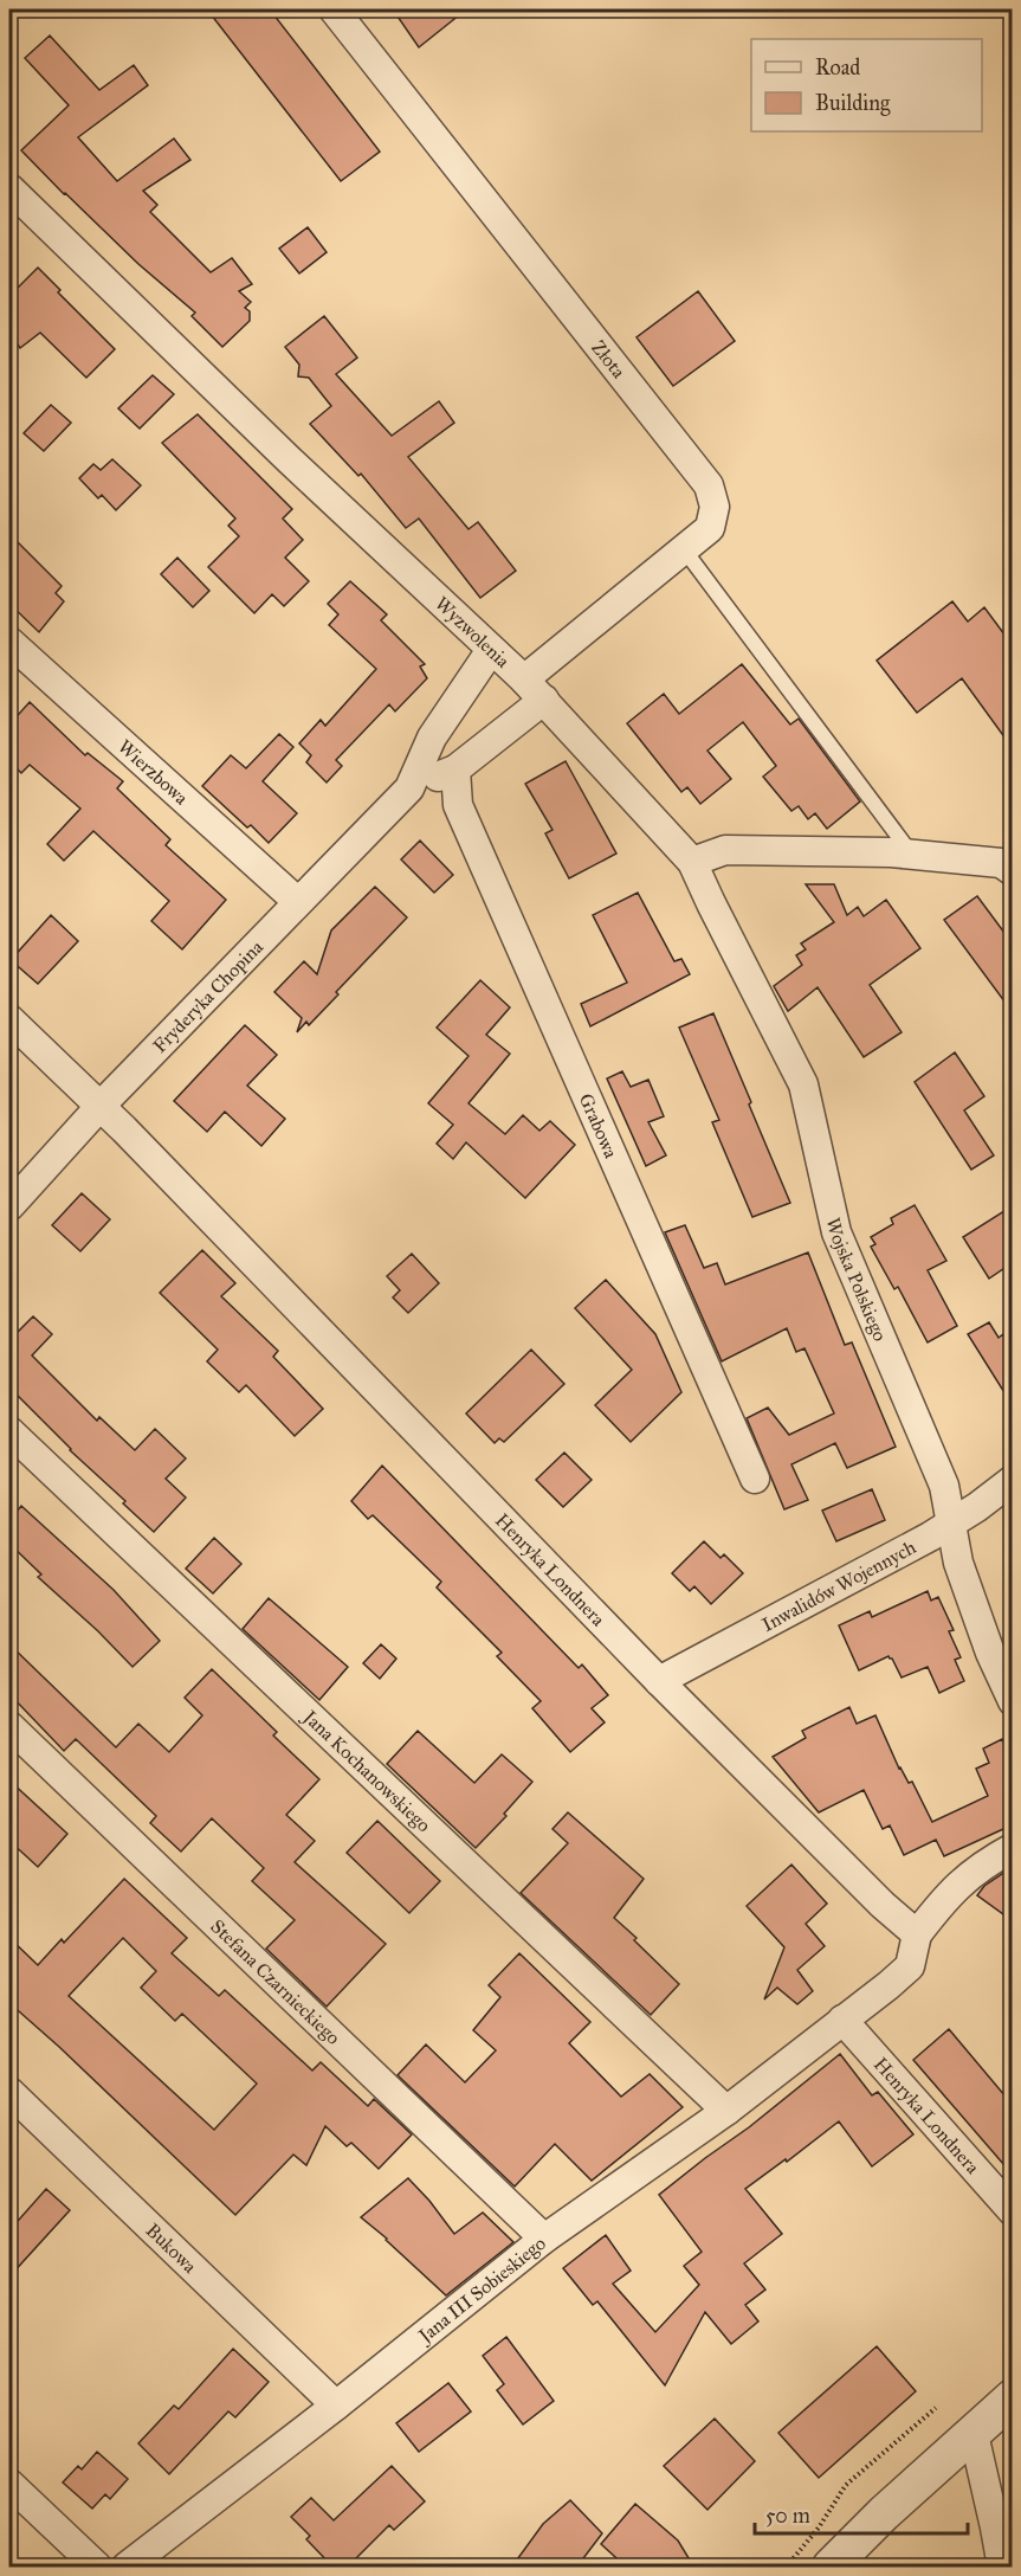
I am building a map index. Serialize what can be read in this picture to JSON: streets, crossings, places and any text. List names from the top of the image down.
{
  "streets": {
    "street": [
      "Złota",
      "Wyzwolenia",
      "Wierzbowa",
      "Fryderyka Chopina",
      "Grabowa",
      "Wojska Polskiego",
      "Henryka Londnera",
      "Inwalidów Wojennych",
      "Jana Kochanowskiego",
      "Stefana Czarnieckiego",
      "Bukowa",
      "Jana III Sobieskiego"
    ]
  },
  "crossings": [
    ["Złota", "Wyzwolenia"],
    ["Wyzwolenia", "Fryderyka Chopina"],
    ["Wyzwolenia", "Wojska Polskiego"],
    ["Wierzbowa", "Fryderyka Chopina"],
    ["Fryderyka Chopina", "Grabowa"],
    ["Fryderyka Chopina", "Henryka Londnera"],
    ["Wojska Polskiego", "Inwalidów Wojennych"],
    ["Henryka Londnera", "Inwalidów Wojennych"],
    ["Henryka Londnera", "Jana III Sobieskiego"],
    ["Jana Kochanowskiego", "Jana III Sobieskiego"],
    ["Stefana Czarnieckiego", "Jana III Sobieskiego"],
    ["Bukowa", "Jana III Sobieskiego"]
  ],
  "legend": ["Road", "Building"],
  "scale_bar": "50 m"
}
